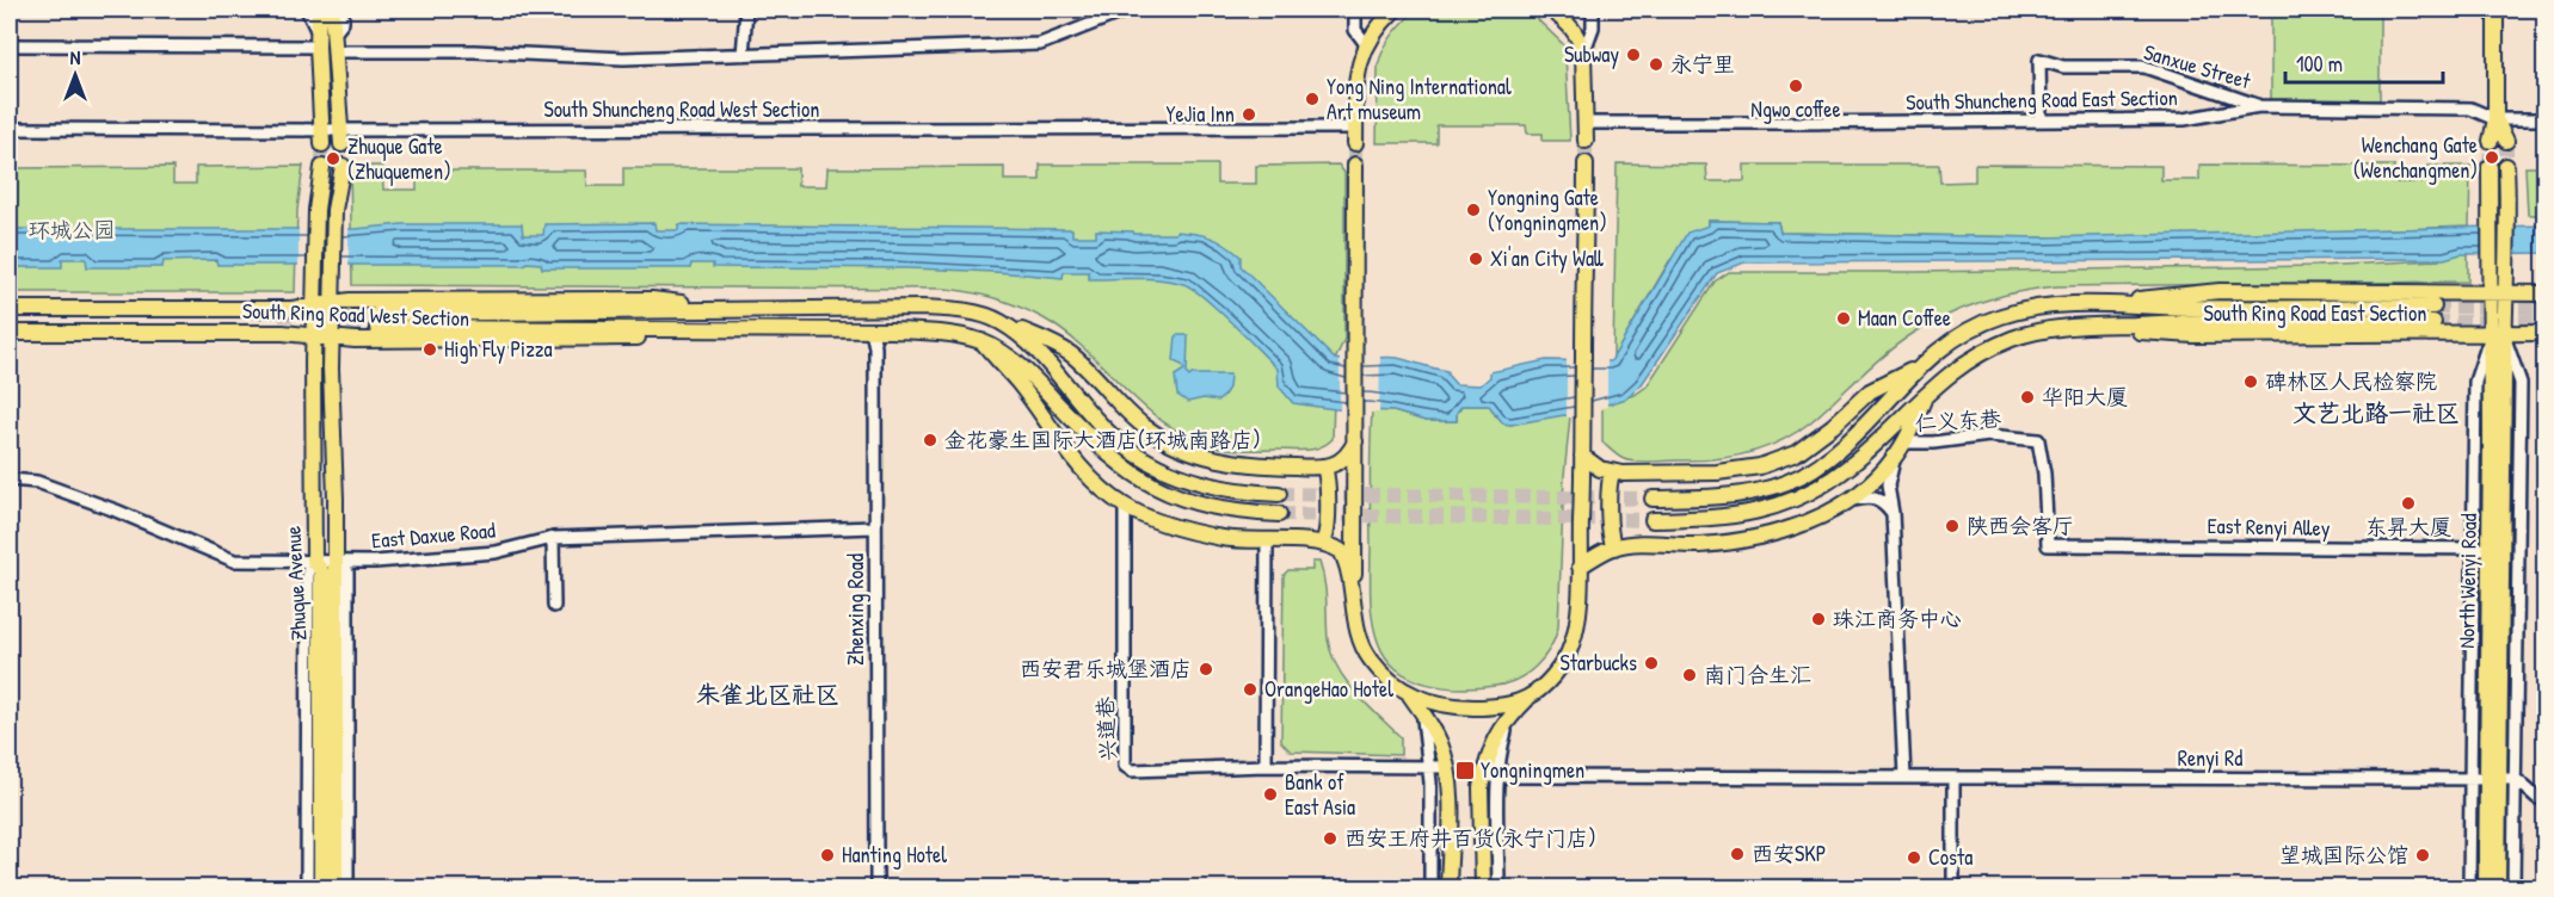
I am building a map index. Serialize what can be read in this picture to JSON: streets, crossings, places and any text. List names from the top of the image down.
{
  "streets": {
    "main road": [
      "South Ring Road East Section",
      "South Ring Road West Section",
      "North Wenyi Road",
      "Zhuque Avenue"
    ],
    "street": [
      "Sanxue Street",
      "South Shuncheng Road East Section",
      "South Shuncheng Road West Section",
      "仁义东巷",
      "East Daxue Road",
      "Zhenxing Road",
      "兴道巷",
      "Renyi Rd"
    ]
  },
  "crossings": [
    ["Sanxue Street", "South Shuncheng Road East Section"],
    ["South Ring Road East Section", "North Wenyi Road"],
    ["South Ring Road West Section", "Zhuque Avenue"],
    ["South Ring Road West Section", "Zhenxing Road"],
    ["East Daxue Road", "Zhuque Avenue"],
    ["East Daxue Road", "Zhenxing Road"],
    ["North Wenyi Road", "Renyi Rd"]
  ],
  "districts": ["文艺北路一社区", "朱雀北区社区"],
  "parks": ["环城公园"],
  "places": {
    "other": [
      "Subway",
      "永宁里",
      "Ngwo coffee",
      "Yong Ning International Art museum",
      "YeJia Inn",
      "Wenchang Gate (Wenchangmen)",
      "Zhuque Gate (Zhuquemen)",
      "Yongning Gate (Yongningmen)",
      "Xi'an City Wall",
      "Maan Coffee",
      "High Fly Pizza",
      "碑林区人民检察院",
      "华阳大厦",
      "金花豪生国际大酒店(环城南路店)",
      "东昇大厦",
      "陕西会客厅",
      "珠江商务中心",
      "Starbucks",
      "西安君乐城堡酒店",
      "南门合生汇",
      "OrangeHao Hotel",
      "Bank of East Asia",
      "西安王府井百货(永宁门店)",
      "西安SKP",
      "Hanting Hotel",
      "望城国际公馆",
      "Costa"
    ],
    "transit": ["Yongningmen"]
  },
  "scale_bar": "100 m",
  "north": "top"
}
